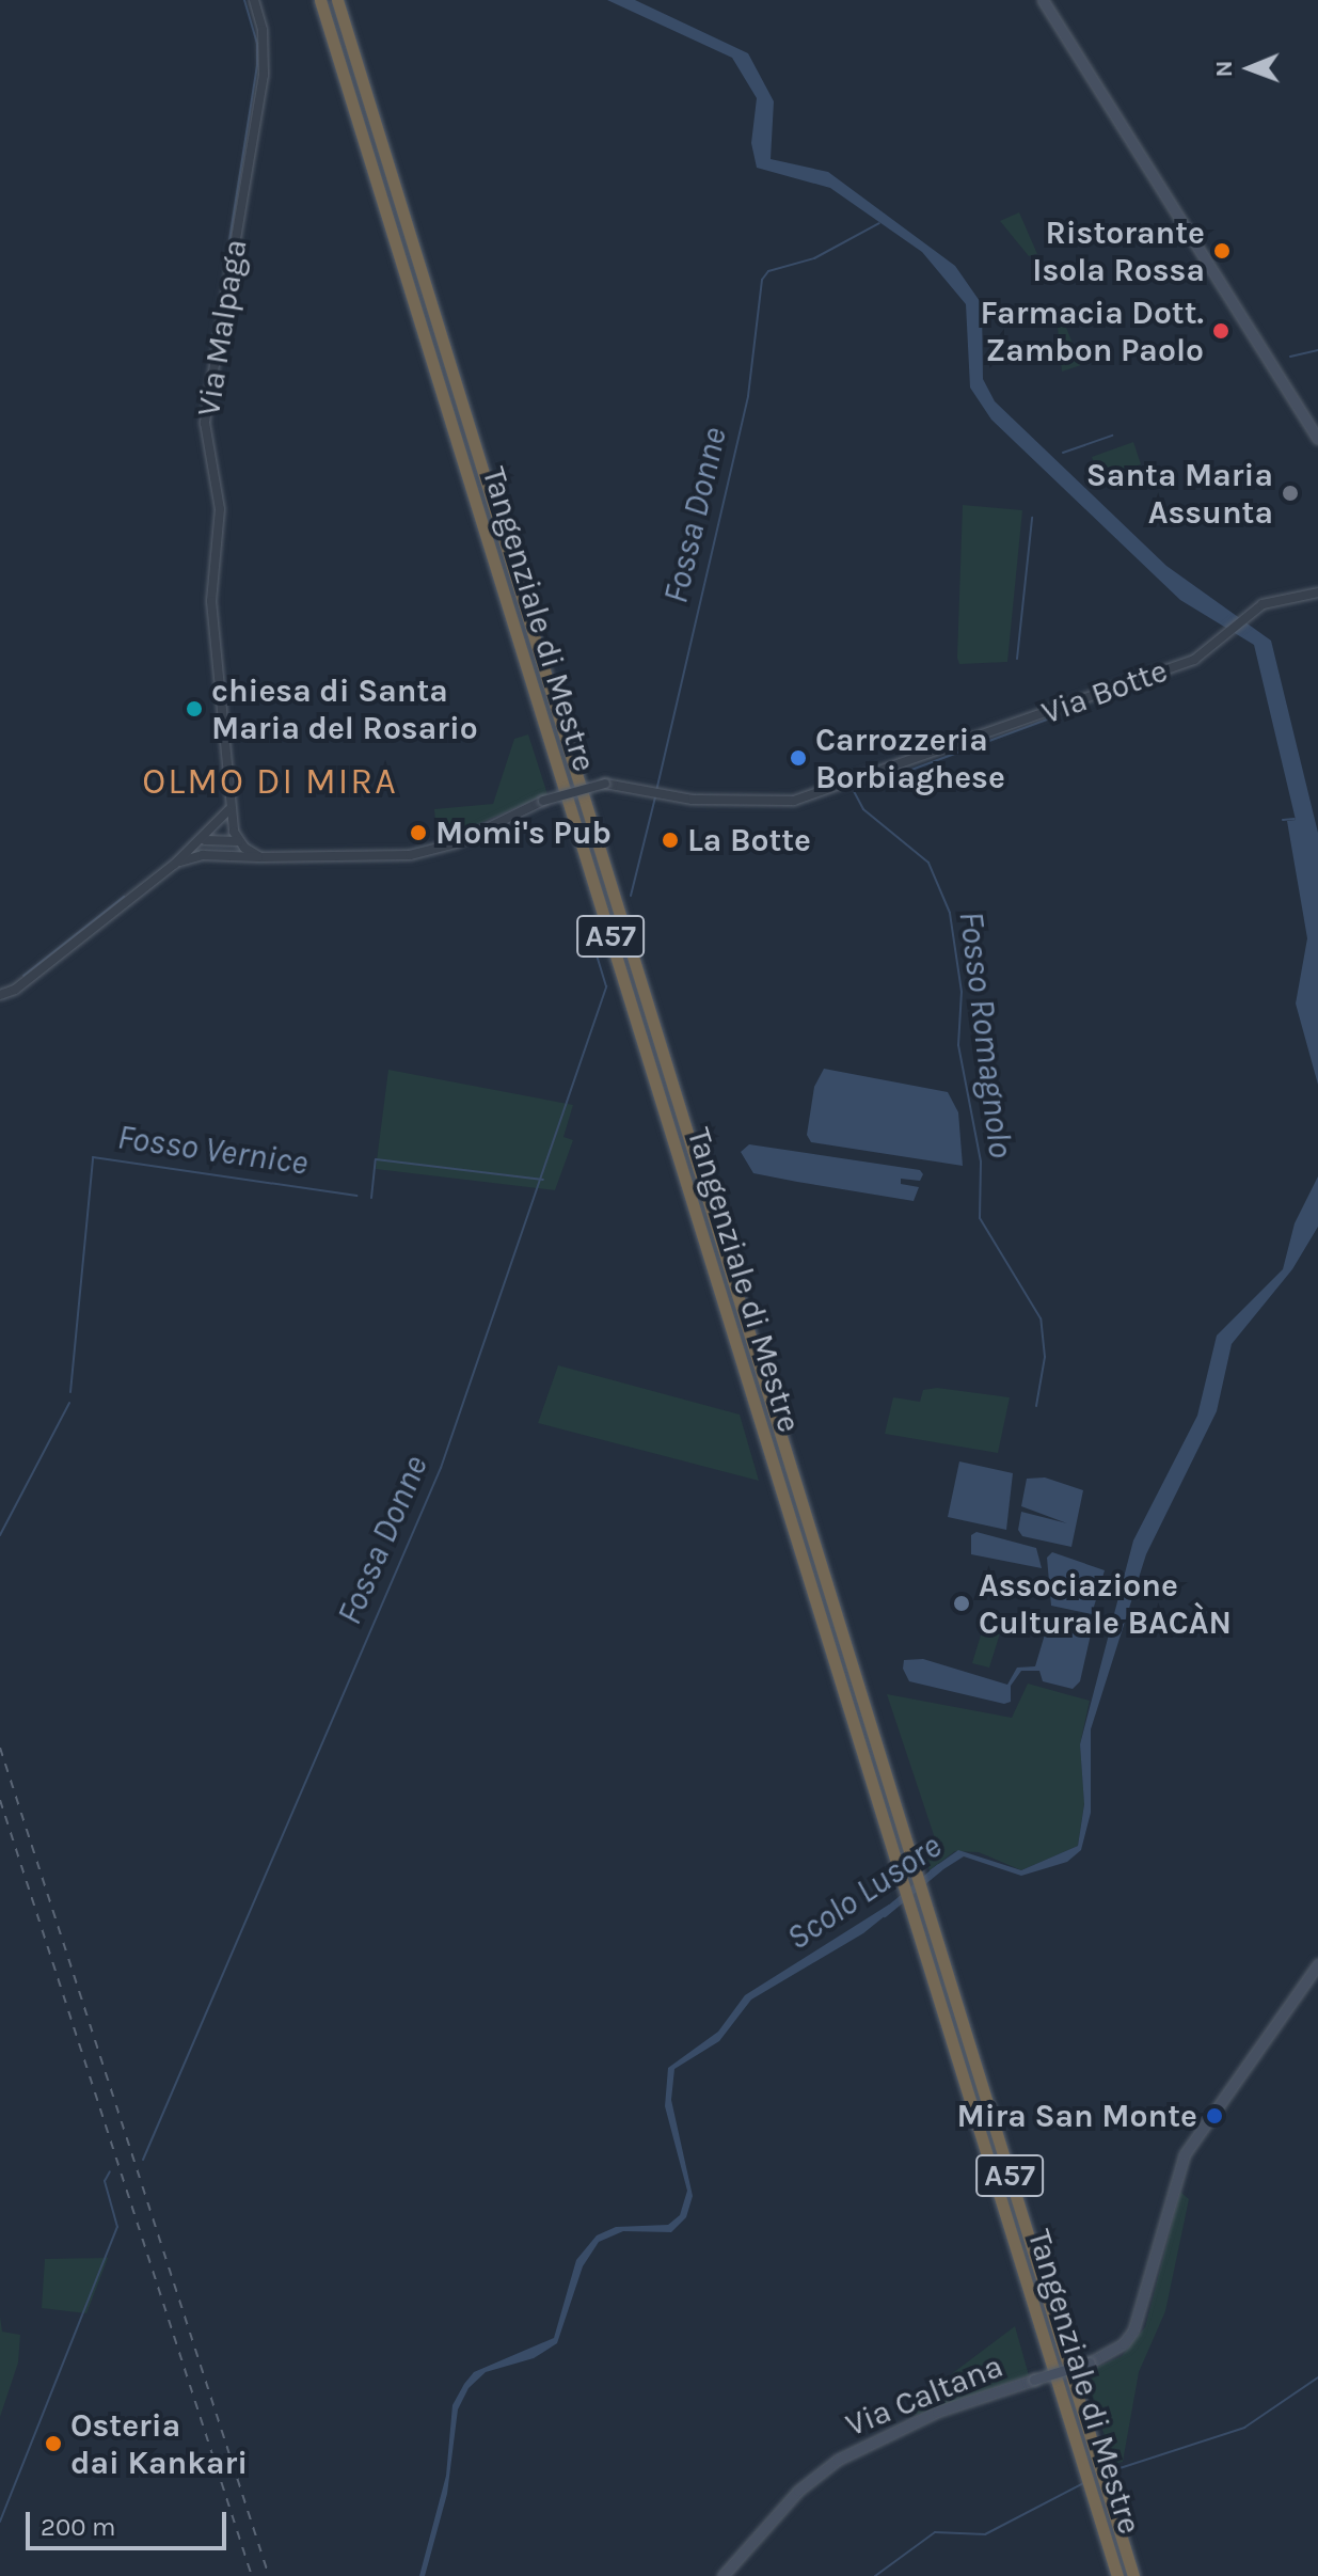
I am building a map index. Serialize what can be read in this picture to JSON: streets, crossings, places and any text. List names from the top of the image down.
{
  "streets": {
    "highway": ["Tangenziale di Mestre", "A57"],
    "main road": ["Via Caltana"],
    "street": ["Via Malpaga", "Via Botte"]
  },
  "districts": ["OLMO DI MIRA"],
  "water": [
    "Fossa Donne",
    "Fosso Romagnolo",
    "Fosso Vernice",
    "Scolo Lusore"
  ],
  "places": [
    "Ristorante Isola Rossa",
    "Farmacia Dott. Zambon Paolo",
    "Santa Maria Assunta",
    "chiesa di Santa Maria del Rosario",
    "Carrozzeria Borbiaghese",
    "Momi's Pub",
    "La Botte",
    "Associazione Culturale BACÀN",
    "Mira San Monte",
    "Osteria dai Kankari"
  ],
  "scale_bar": "200 m",
  "north": "left"
}
